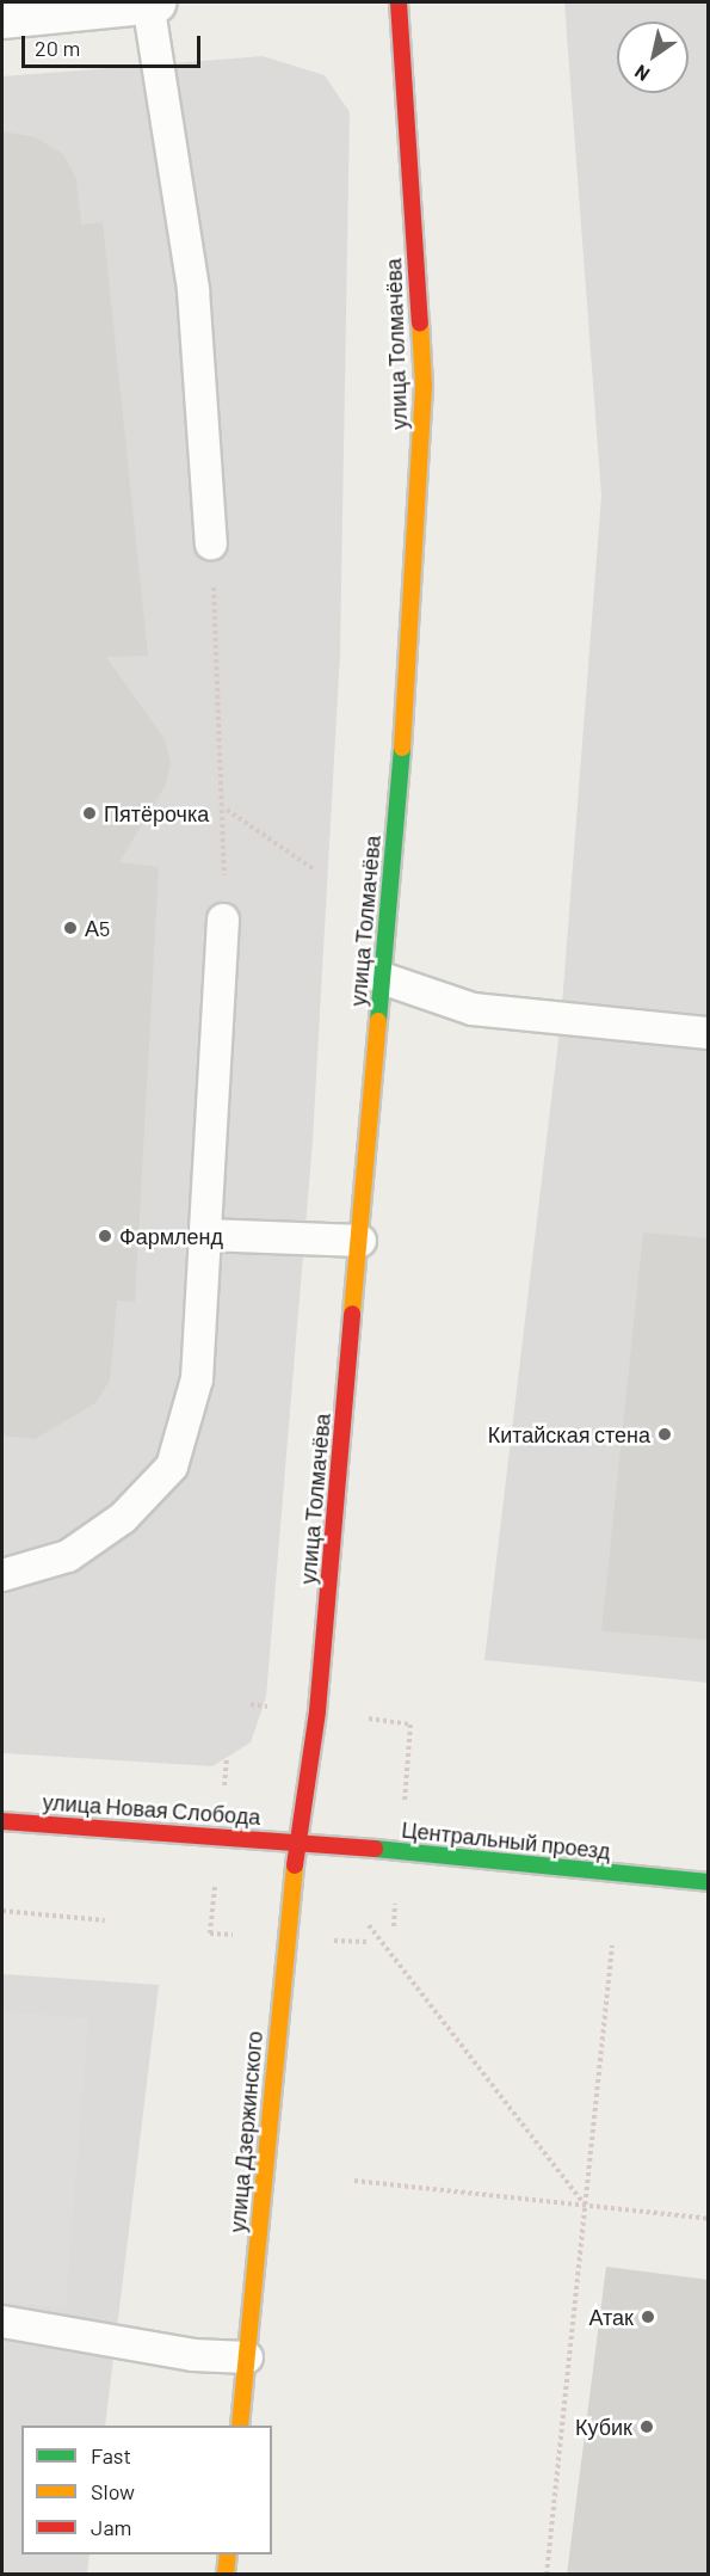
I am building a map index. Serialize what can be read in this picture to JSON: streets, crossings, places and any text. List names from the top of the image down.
{
  "streets": {
    "street": [
      "улица Толмачёва",
      "улица Новая Слобода",
      "Центральный проезд",
      "улица Дзержинского"
    ]
  },
  "crossings": [
    ["улица Толмачёва", "улица Новая Слобода"],
    ["улица Толмачёва", "Центральный проезд"],
    ["улица Толмачёва", "улица Дзержинского"],
    ["улица Новая Слобода", "Центральный проезд"],
    ["улица Новая Слобода", "улица Дзержинского"],
    ["Центральный проезд", "улица Дзержинского"]
  ],
  "places": [
    "Пятёрочка",
    "А5",
    "Фармленд",
    "Китайская стена",
    "Атак",
    "Кубик"
  ],
  "legend": ["Fast", "Slow", "Jam"],
  "scale_bar": "20 m",
  "north": "bottom left"
}
